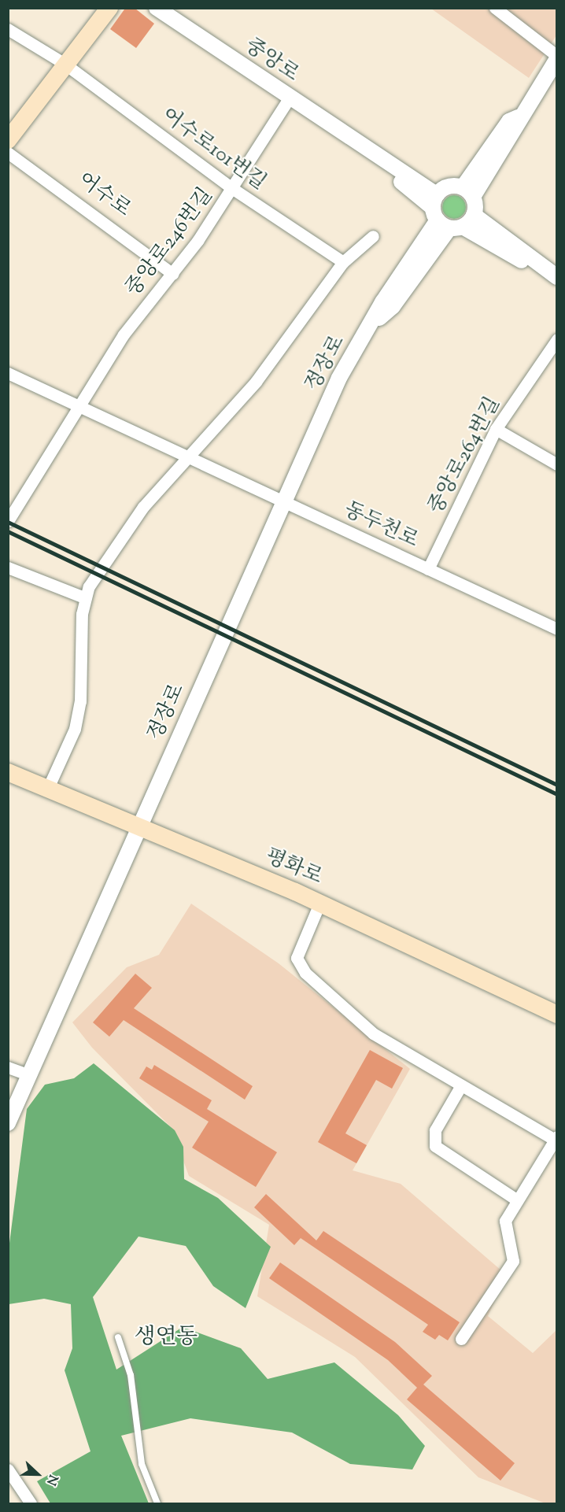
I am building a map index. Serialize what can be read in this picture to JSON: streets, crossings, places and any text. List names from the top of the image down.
{
  "streets": {
    "main road": ["평화로"],
    "street": [
      "중앙로",
      "어수로101번길",
      "어수로",
      "중앙로246번길",
      "정장로",
      "중앙로264번길",
      "동두천로"
    ]
  },
  "crossings": [
    ["중앙로", "중앙로246번길"],
    ["중앙로", "정장로"],
    ["어수로101번길", "중앙로246번길"],
    ["어수로", "중앙로246번길"],
    ["중앙로246번길", "동두천로"],
    ["정장로", "동두천로"],
    ["정장로", "평화로"],
    ["중앙로264번길", "동두천로"]
  ],
  "districts": ["생연동"],
  "north": "right"
}
